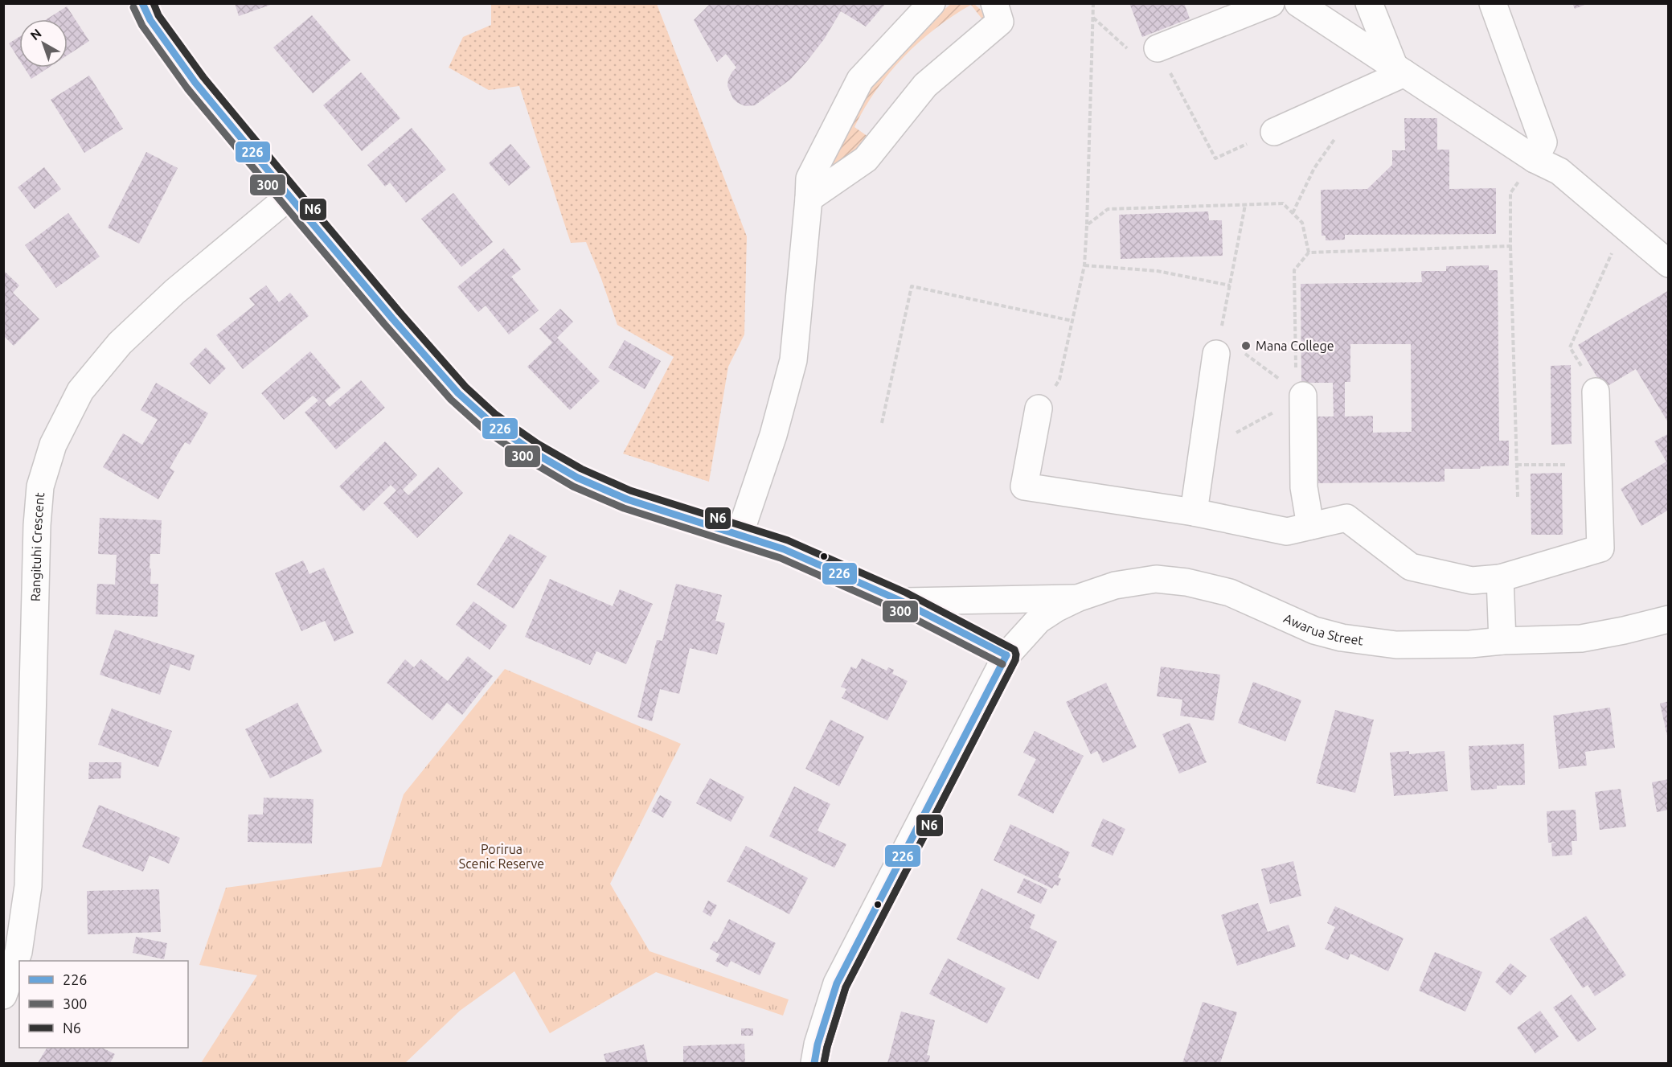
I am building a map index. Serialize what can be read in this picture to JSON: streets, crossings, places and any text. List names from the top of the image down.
{
  "streets": {
    "street": ["Rangituhi Crescent", "Awarua Street"]
  },
  "parks": ["Porirua Scenic Reserve"],
  "places": ["Mana College"],
  "lines": ["transit line 226", "transit line N6", "transit line 300"],
  "legend": ["226", "300", "N6"],
  "north": "top left"
}
